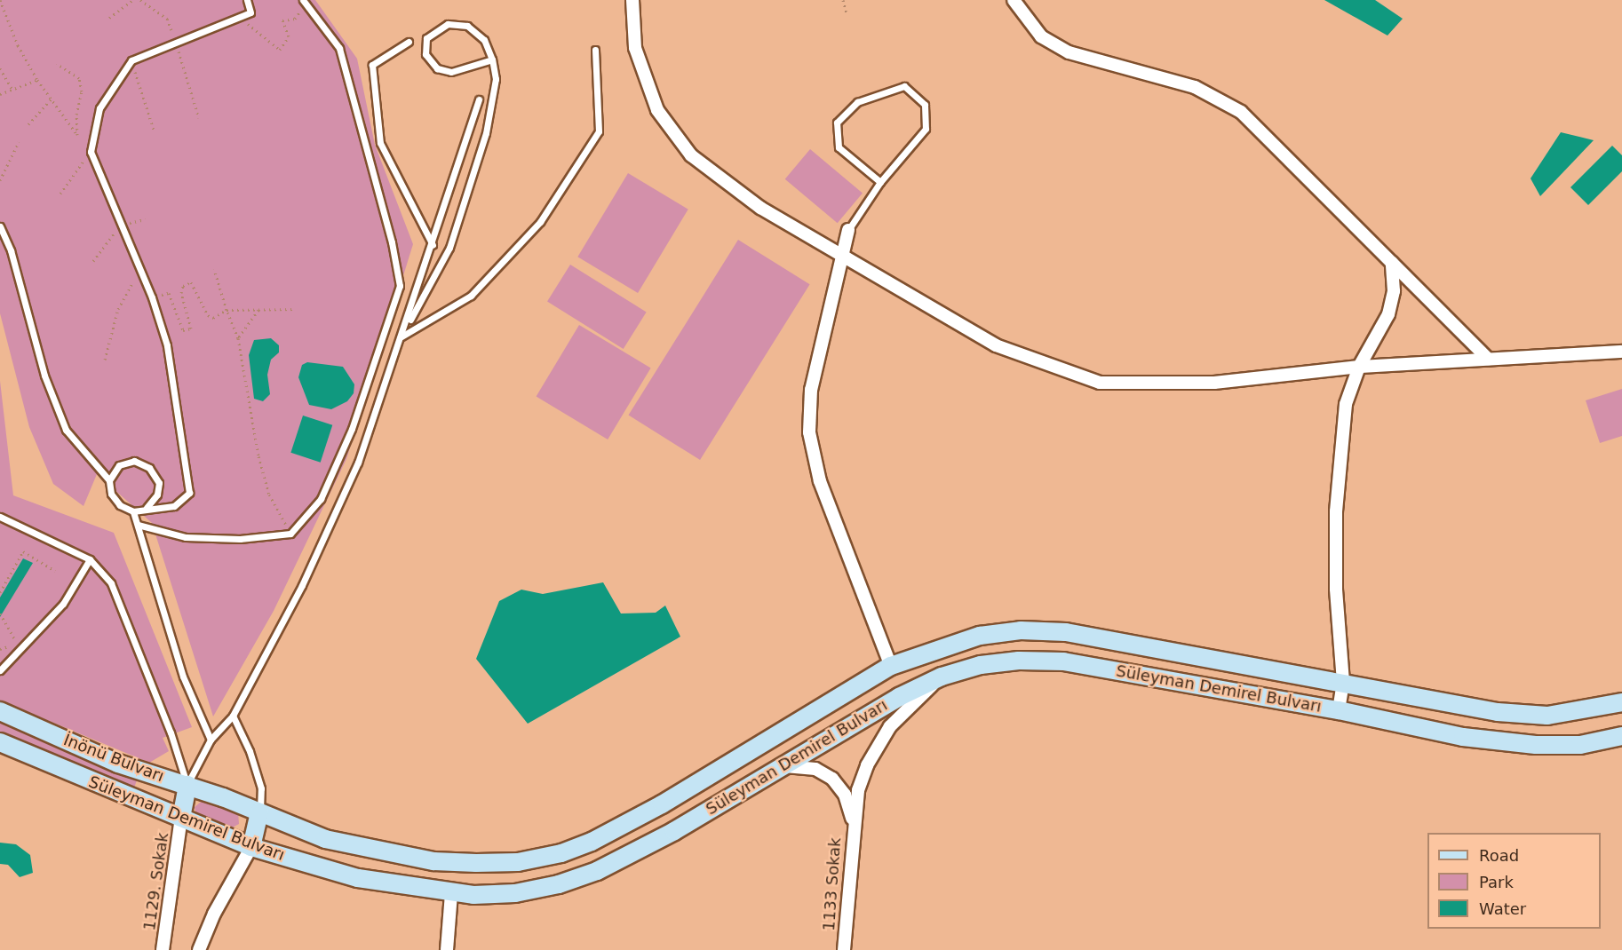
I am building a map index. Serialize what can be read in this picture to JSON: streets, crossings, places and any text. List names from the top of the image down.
{
  "streets": {
    "main road": ["Süleyman Demirel Bulvarı", "İnönü Bulvarı"],
    "street": ["1129. Sokak", "1133 Sokak"]
  },
  "crossings": [
    ["Süleyman Demirel Bulvarı", "İnönü Bulvarı"],
    ["Süleyman Demirel Bulvarı", "1129. Sokak"],
    ["Süleyman Demirel Bulvarı", "1133 Sokak"]
  ],
  "legend": ["Road", "Park", "Water"]
}
